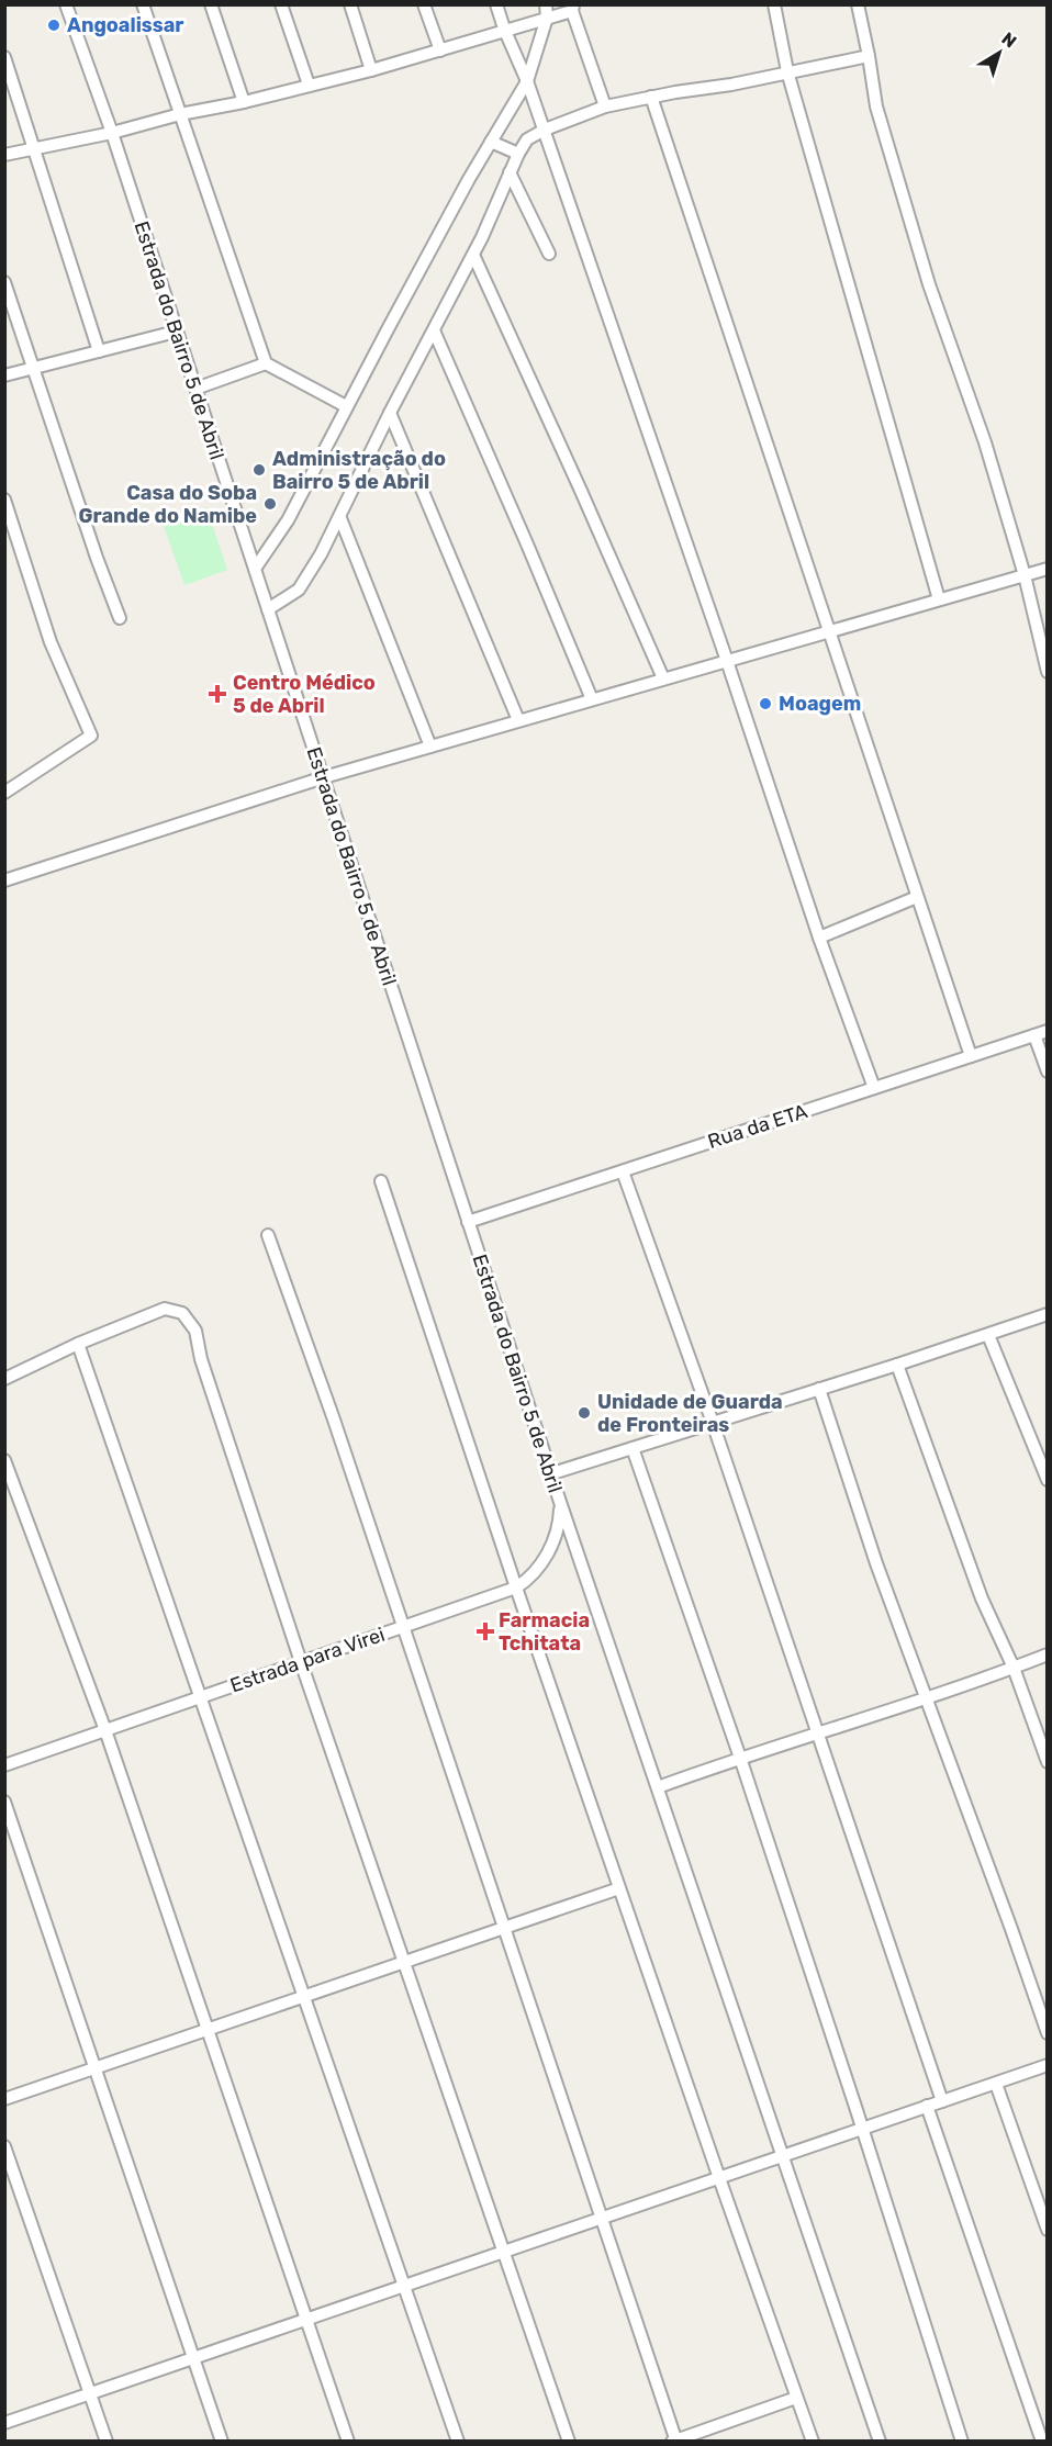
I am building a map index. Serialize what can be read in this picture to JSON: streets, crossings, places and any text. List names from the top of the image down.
{
  "streets": {
    "street": ["Estrada do Bairro 5 de Abril", "Rua da ETA", "Estrada para Virei"]
  },
  "crossings": [
    ["Estrada do Bairro 5 de Abril", "Rua da ETA"],
    ["Estrada do Bairro 5 de Abril", "Estrada para Virei"]
  ],
  "places": {
    "other": [
      "Angoalissar",
      "Administração do Bairro 5 de Abril",
      "Casa do Soba Grande do Namibe",
      "Moagem",
      "Unidade de Guarda de Fronteiras"
    ],
    "health": ["Centro Médico 5 de Abril", "Farmacia Tchitata"]
  },
  "north": "top right"
}
